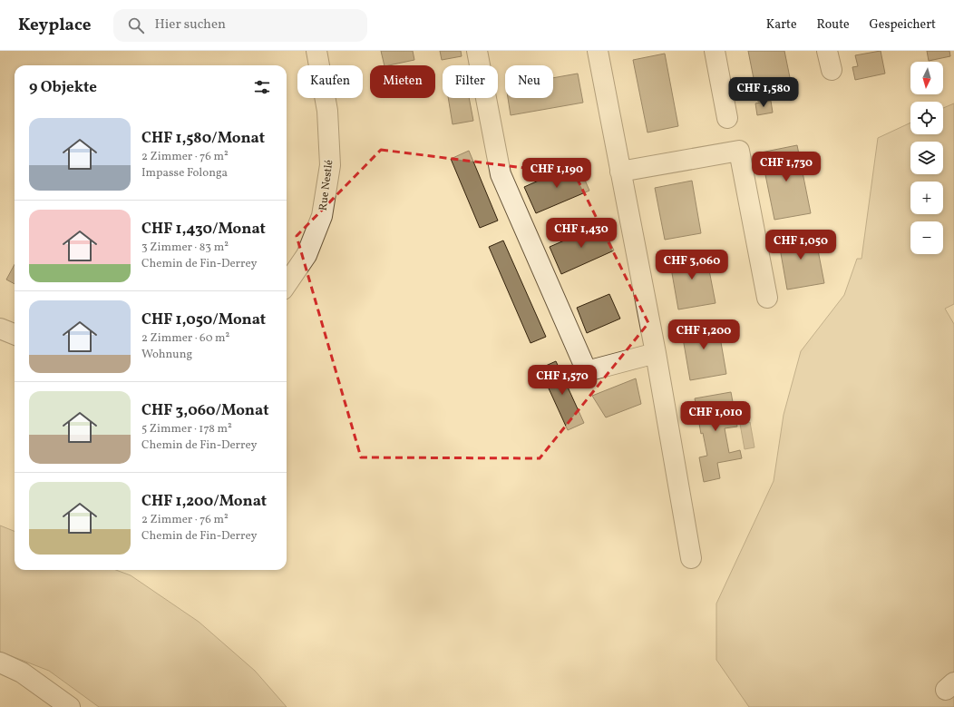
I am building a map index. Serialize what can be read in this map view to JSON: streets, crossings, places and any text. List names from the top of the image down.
{
  "streets": {
    "street": ["Rue Nestlé"]
  },
  "north": "bottom",
  "page": {
    "header": "Keyplace",
    "search": "Hier suchen",
    "nav": ["Karte", "Route", "Gespeichert"],
    "map_buttons": ["+", "−"],
    "chip": [
      "Kaufen",
      "Mieten",
      "Filter",
      "Neu"
    ],
    "heading": "9 Objekte",
    "price": [
      "CHF 1,580",
      "CHF 1,730",
      "CHF 1,190",
      "CHF 1,430",
      "CHF 1,050",
      "CHF 3,060",
      "CHF 1,200",
      "CHF 1,570",
      "CHF 1,010"
    ],
    "list": [
      {
        "name": "CHF 1,580/Monat",
        "note": "2 Zimmer · 76 m² · Impasse Folonga"
      },
      {
        "name": "CHF 1,430/Monat",
        "note": "3 Zimmer · 83 m² · Chemin de Fin-Derrey"
      },
      {
        "name": "CHF 1,050/Monat",
        "note": "2 Zimmer · 60 m² · Wohnung"
      },
      {
        "name": "CHF 3,060/Monat",
        "note": "5 Zimmer · 178 m² · Chemin de Fin-Derrey"
      },
      {
        "name": "CHF 1,200/Monat",
        "note": "2 Zimmer · 76 m² · Chemin de Fin-Derrey"
      }
    ]
  }
}
